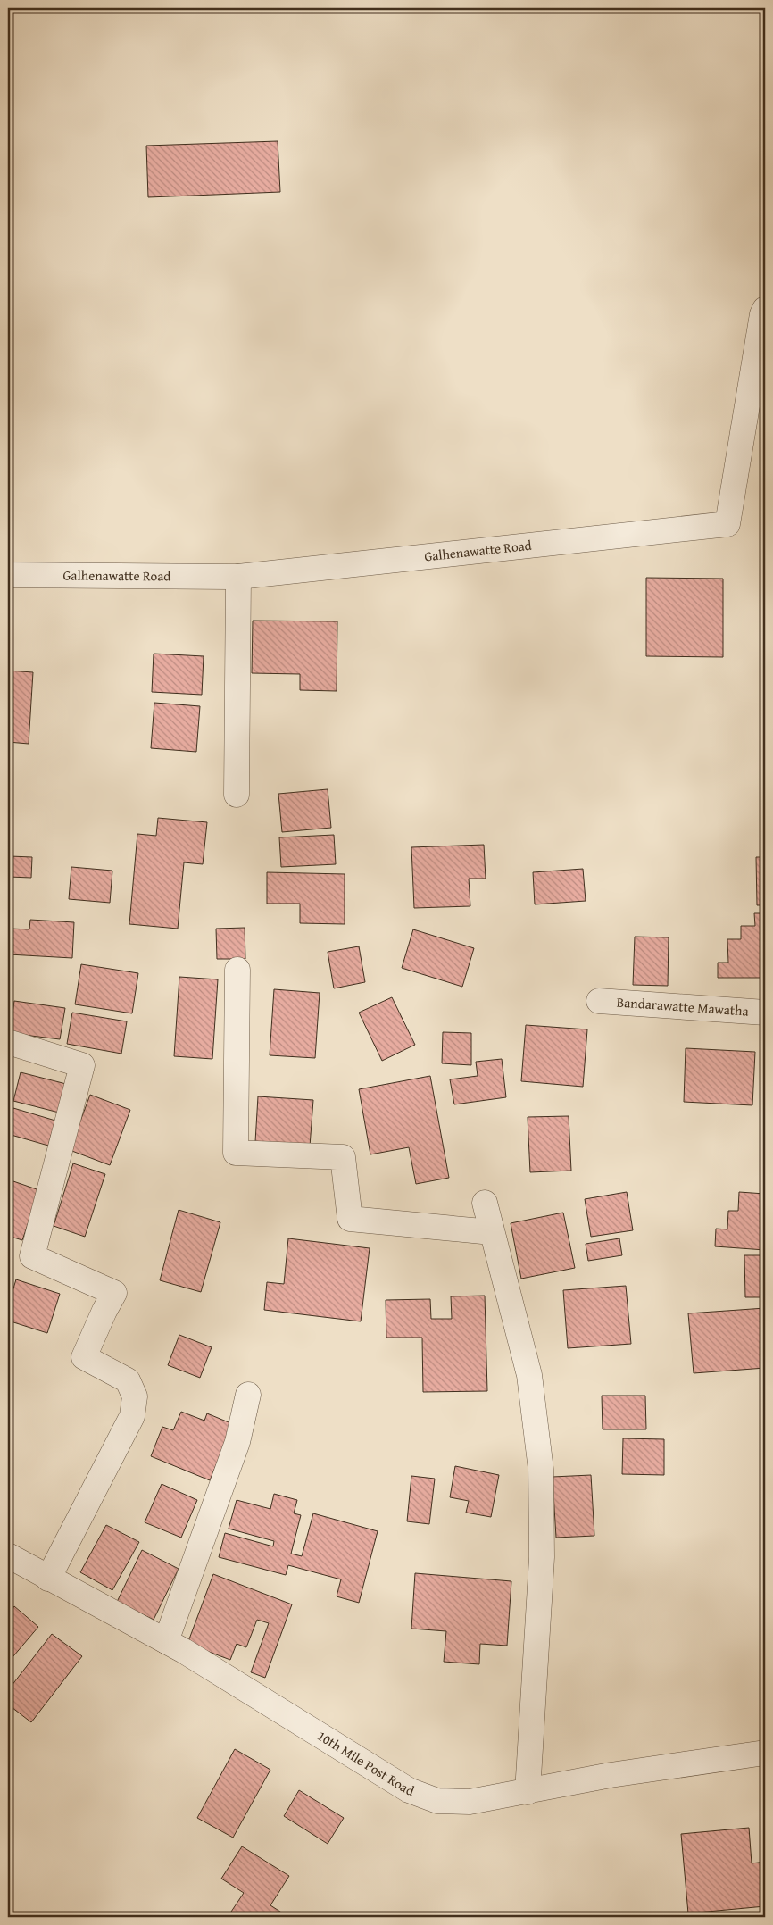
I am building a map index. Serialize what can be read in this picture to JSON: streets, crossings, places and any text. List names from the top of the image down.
{
  "streets": {
    "street": ["Galhenawatte Road", "Bandarawatte Mawatha", "10th Mile Post Road"]
  }
}
